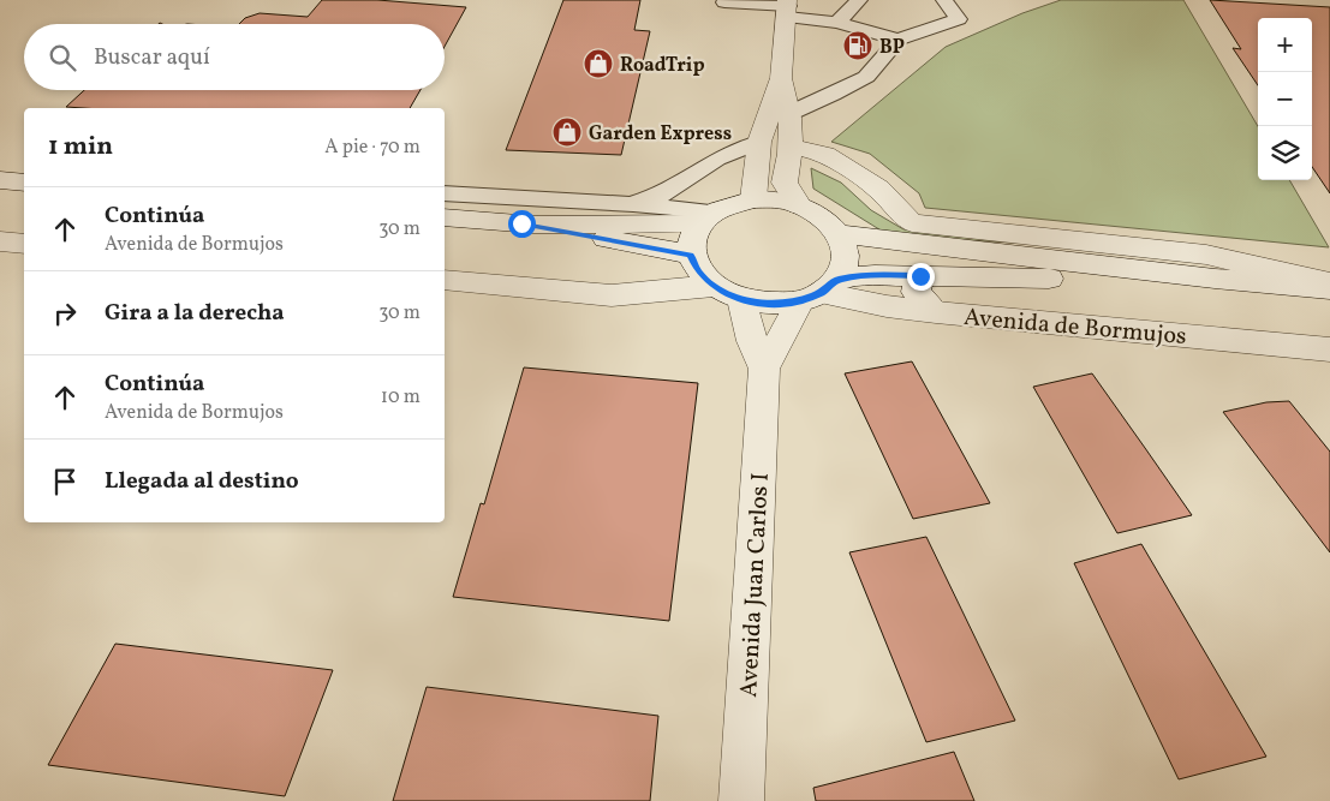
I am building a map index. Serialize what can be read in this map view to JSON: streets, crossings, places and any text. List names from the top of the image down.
{
  "streets": {
    "street": ["Avenida de Bormujos", "Avenida Juan Carlos I"]
  },
  "crossings": [
    ["Avenida de Bormujos", "Avenida Juan Carlos I"]
  ],
  "places": {
    "fuel station": ["BP"],
    "shop": ["RoadTrip", "Garden Express"]
  },
  "page": {
    "map_buttons": ["+", "−"],
    "search": "Buscar aquí",
    "heading": ["1 min", "A pie · 70 m"],
    "list": [
      ["Continúa", "Avenida de Bormujos", "30 m"],
      ["Gira a la derecha", "30 m"],
      ["Continúa", "Avenida de Bormujos", "10 m"],
      "Llegada al destino"
    ]
  }
}
